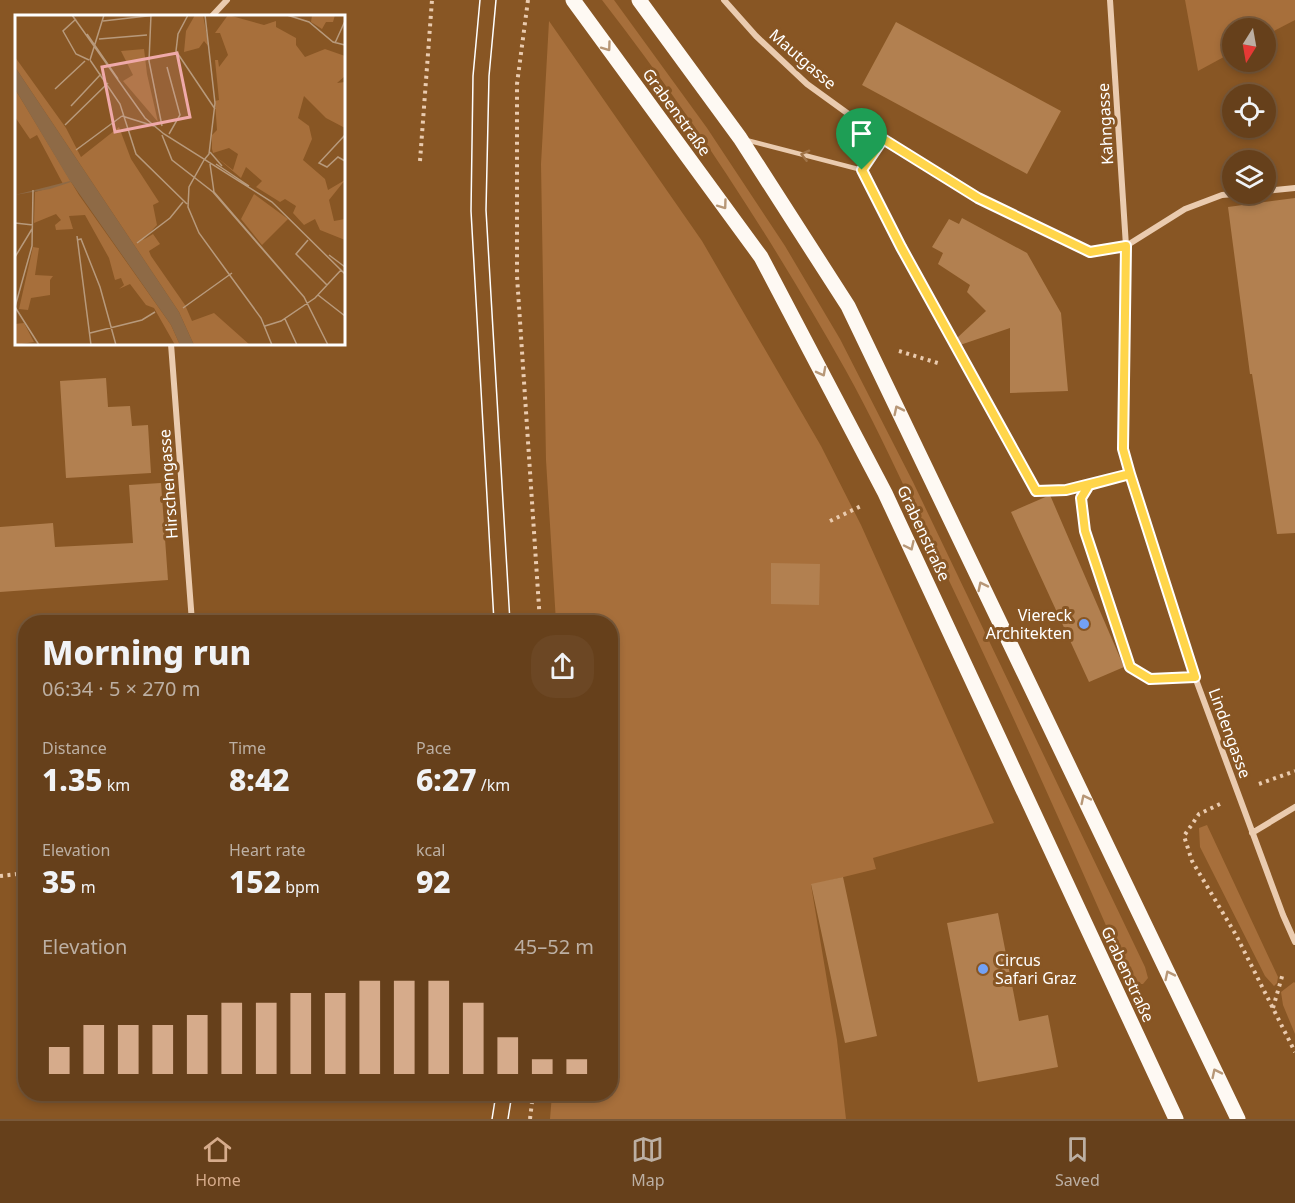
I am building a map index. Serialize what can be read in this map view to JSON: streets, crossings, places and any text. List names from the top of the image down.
{
  "streets": {
    "main road": ["Grabenstraße"],
    "street": [
      "Mautgasse",
      "Kahngasse",
      "Hirschengasse",
      "Lindengasse"
    ]
  },
  "crossings": [
    ["Mautgasse", "Kahngasse"],
    ["Mautgasse", "Lindengasse"],
    ["Kahngasse", "Lindengasse"]
  ],
  "places": ["Viereck Architekten", "Circus Safari Graz"],
  "north": "bottom",
  "page": {
    "heading": ["Morning run", "06:34 · 5 × 270 m"],
    "stats": [
      ["Distance", "1.35 km"],
      ["Time", "8:42"],
      ["Pace", "6:27 /km"],
      ["Elevation", "35 m"],
      ["Heart rate", "152 bpm"],
      ["kcal", "92"]
    ],
    "chart": ["Elevation", "45–52 m"],
    "tabs": ["Home", "Map", "Saved"]
  }
}
